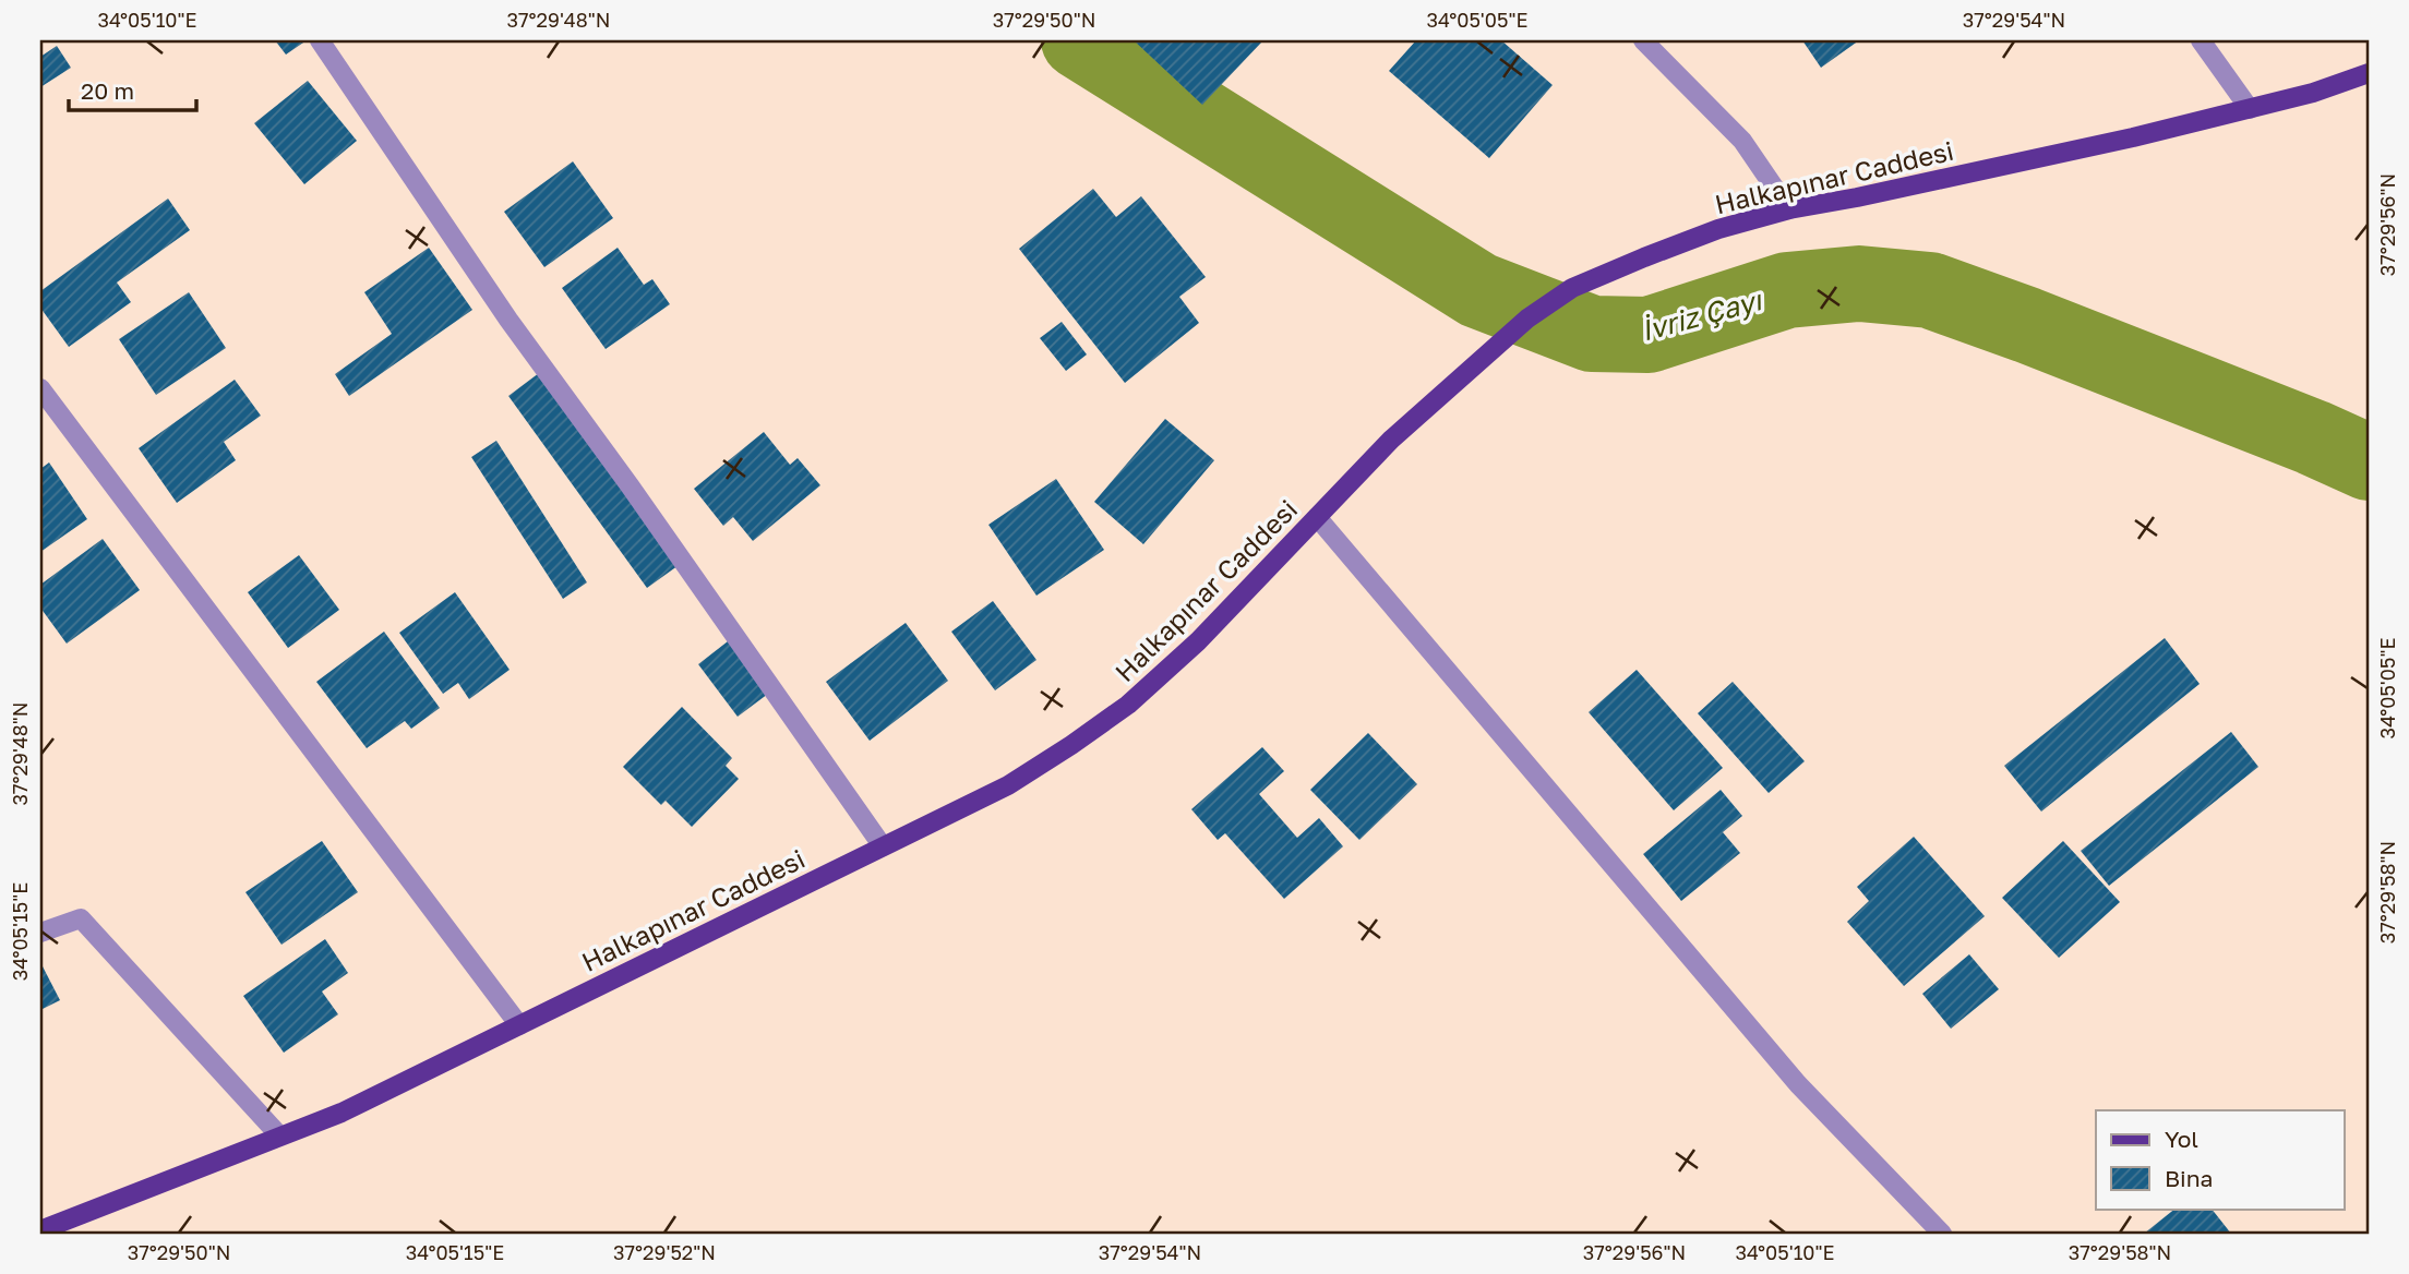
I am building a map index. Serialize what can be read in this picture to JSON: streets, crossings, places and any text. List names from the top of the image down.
{
  "streets": {
    "main road": ["Halkapınar Caddesi"]
  },
  "water": ["İvriz Çayı"],
  "legend": ["Yol", "Bina"],
  "scale_bar": "20 m",
  "coordinates": [
    "34°05'10\"E",
    "37°29'48\"N",
    "37°29'50\"N",
    "34°05'05\"E",
    "37°29'54\"N",
    "37°29'56\"N",
    "37°29'58\"N",
    "34°05'15\"E",
    "37°29'52\"N"
  ]
}
